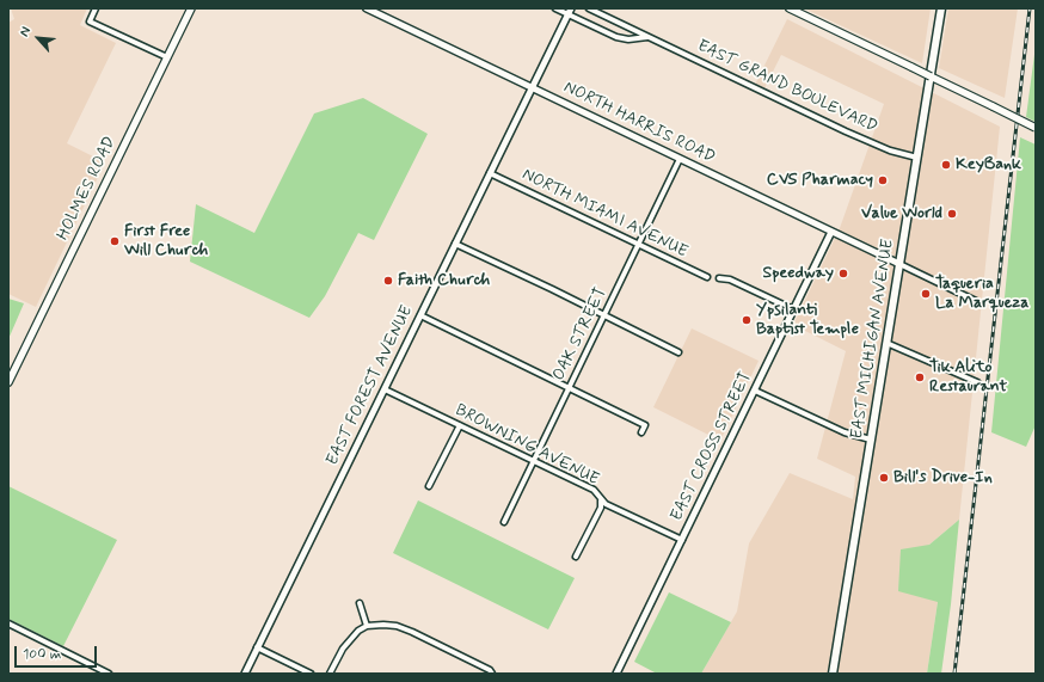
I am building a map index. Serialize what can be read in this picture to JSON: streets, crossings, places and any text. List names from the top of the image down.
{
  "streets": {
    "main road": ["HOLMES ROAD", "EAST MICHIGAN AVENUE"],
    "street": [
      "EAST GRAND BOULEVARD",
      "NORTH HARRIS ROAD",
      "NORTH MIAMI AVENUE",
      "OAK STREET",
      "EAST FOREST AVENUE",
      "BROWNING AVENUE",
      "EAST CROSS STREET"
    ]
  },
  "crossings": [
    ["EAST GRAND BOULEVARD", "EAST MICHIGAN AVENUE"],
    ["EAST GRAND BOULEVARD", "EAST FOREST AVENUE"],
    ["NORTH HARRIS ROAD", "OAK STREET"],
    ["NORTH HARRIS ROAD", "EAST MICHIGAN AVENUE"],
    ["NORTH HARRIS ROAD", "EAST FOREST AVENUE"],
    ["NORTH HARRIS ROAD", "EAST CROSS STREET"],
    ["NORTH MIAMI AVENUE", "OAK STREET"],
    ["NORTH MIAMI AVENUE", "EAST FOREST AVENUE"],
    ["OAK STREET", "BROWNING AVENUE"],
    ["EAST FOREST AVENUE", "BROWNING AVENUE"],
    ["BROWNING AVENUE", "EAST CROSS STREET"]
  ],
  "places": [
    "KeyBank",
    "CVS Pharmacy",
    "Value World",
    "First Free Will Church",
    "Speedway",
    "Faith Church",
    "Taqueria La Marqueza",
    "Ypsilanti Baptist Temple",
    "Tik Alito Restaurant",
    "Bill's Drive-In"
  ],
  "scale_bar": "100 m",
  "north": "top left"
}
